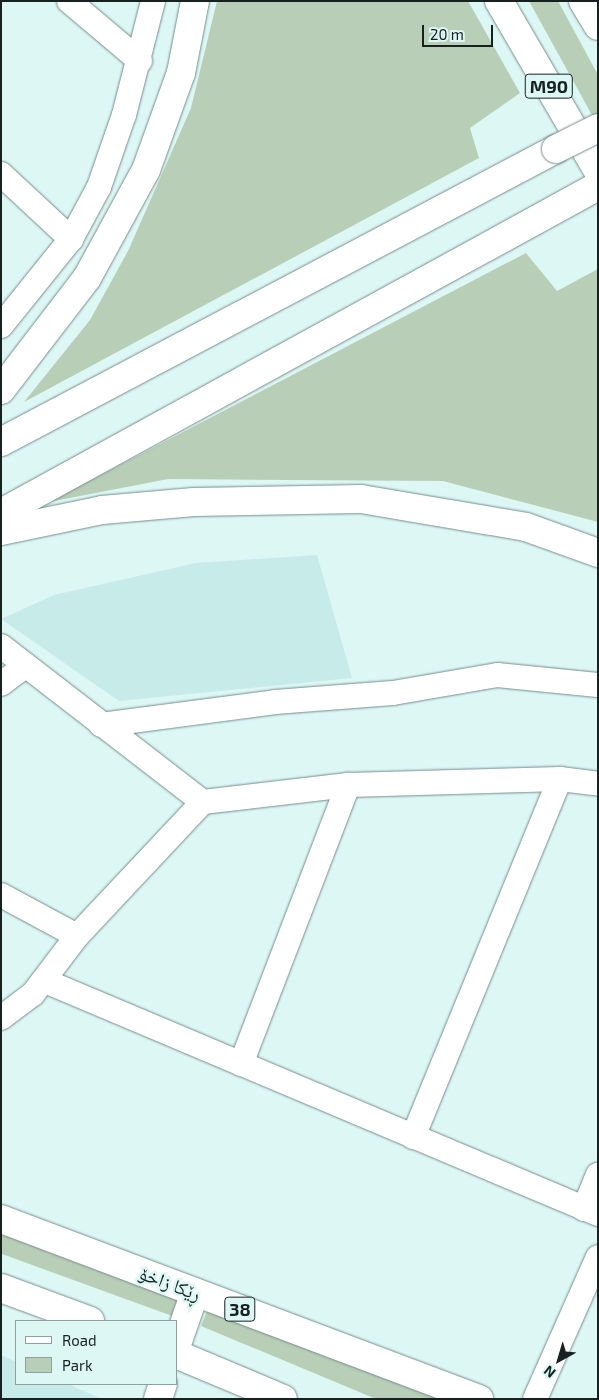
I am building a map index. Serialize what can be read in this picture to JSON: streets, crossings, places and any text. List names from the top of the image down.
{
  "streets": {
    "main road": ["M90", "ڕێکا زاخۆ", "38"]
  },
  "legend": ["Road", "Park"],
  "scale_bar": "20 m",
  "north": "bottom left"
}
